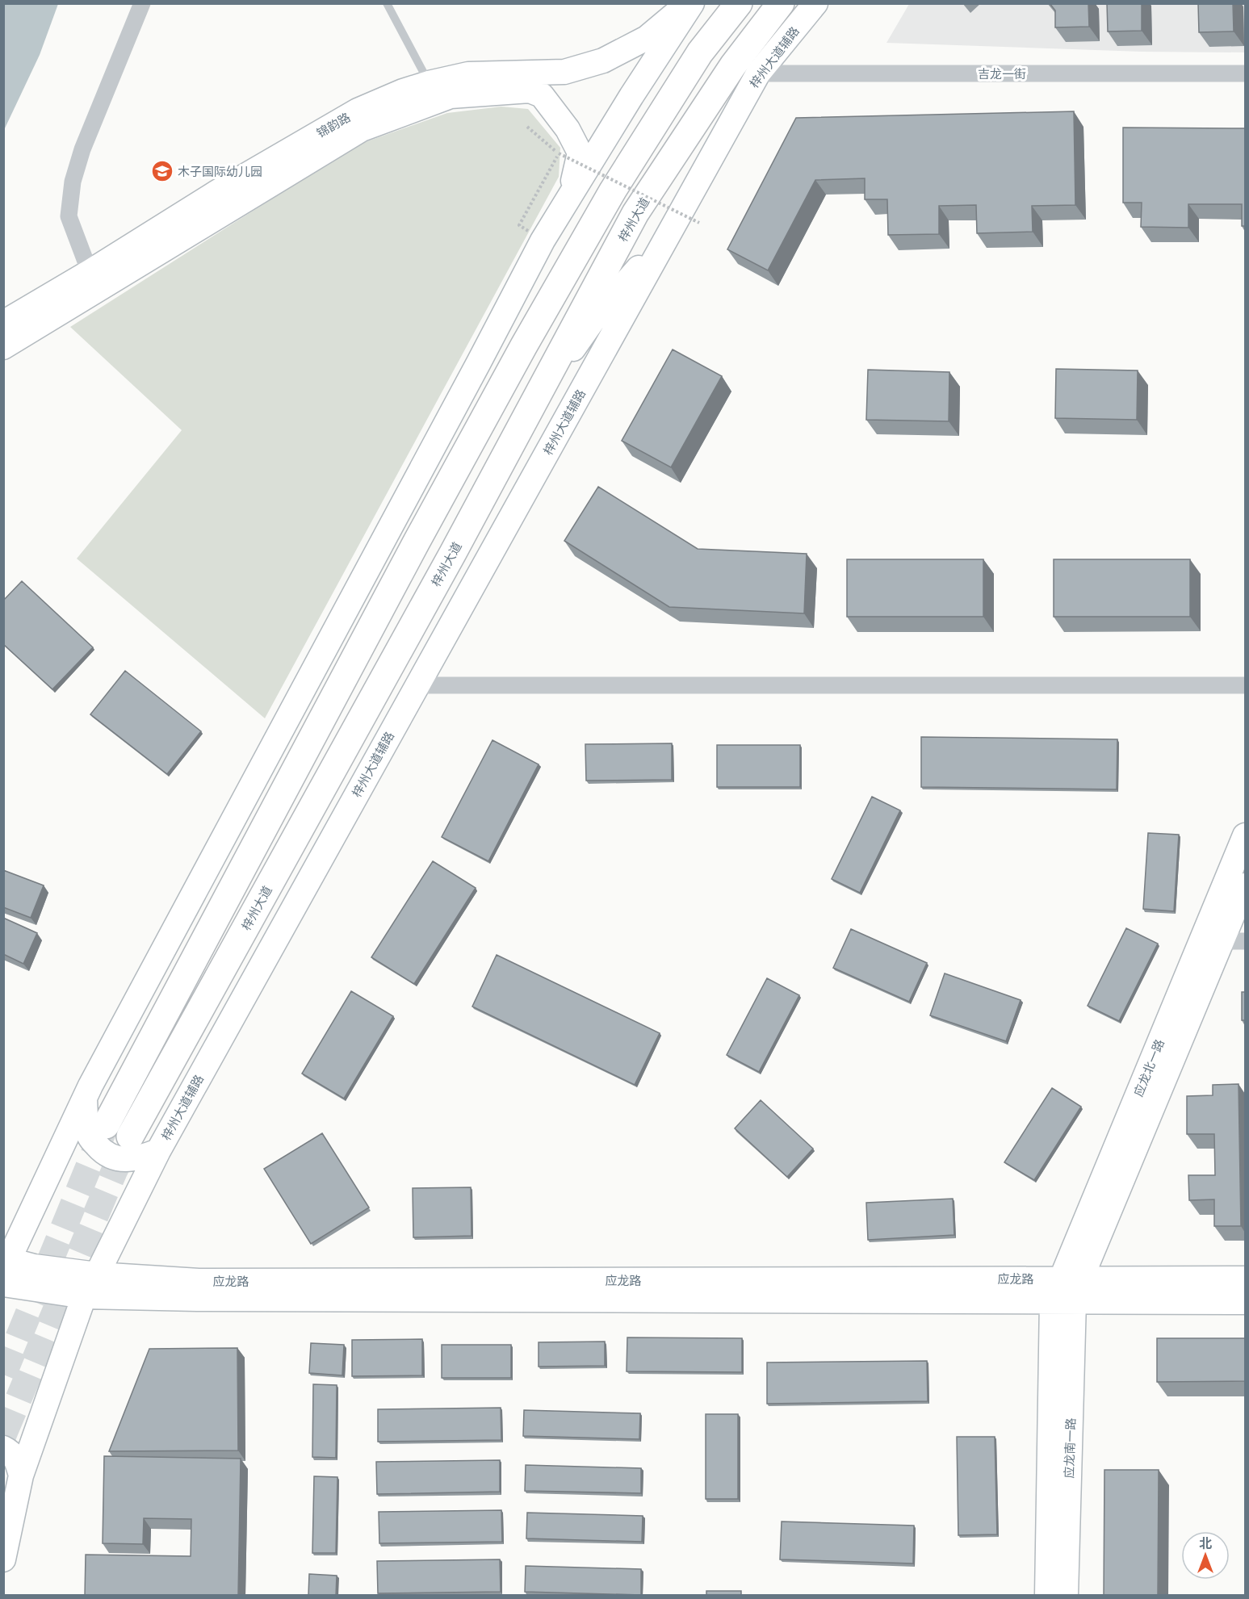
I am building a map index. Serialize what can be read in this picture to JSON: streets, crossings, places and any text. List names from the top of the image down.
{
  "streets": {
    "highway": ["梓州大道"],
    "street": [
      "梓州大道辅路",
      "吉龙一街",
      "锦韵路",
      "应龙北一路",
      "应龙路",
      "应龙南一路"
    ]
  },
  "crossings": [
    ["梓州大道辅路", "吉龙一街"],
    ["梓州大道辅路", "应龙路"],
    ["应龙北一路", "应龙路"],
    ["应龙北一路", "应龙南一路"],
    ["应龙路", "应龙南一路"]
  ],
  "places": {
    "school or university": ["木子国际幼儿园"]
  },
  "north": "top"
}
